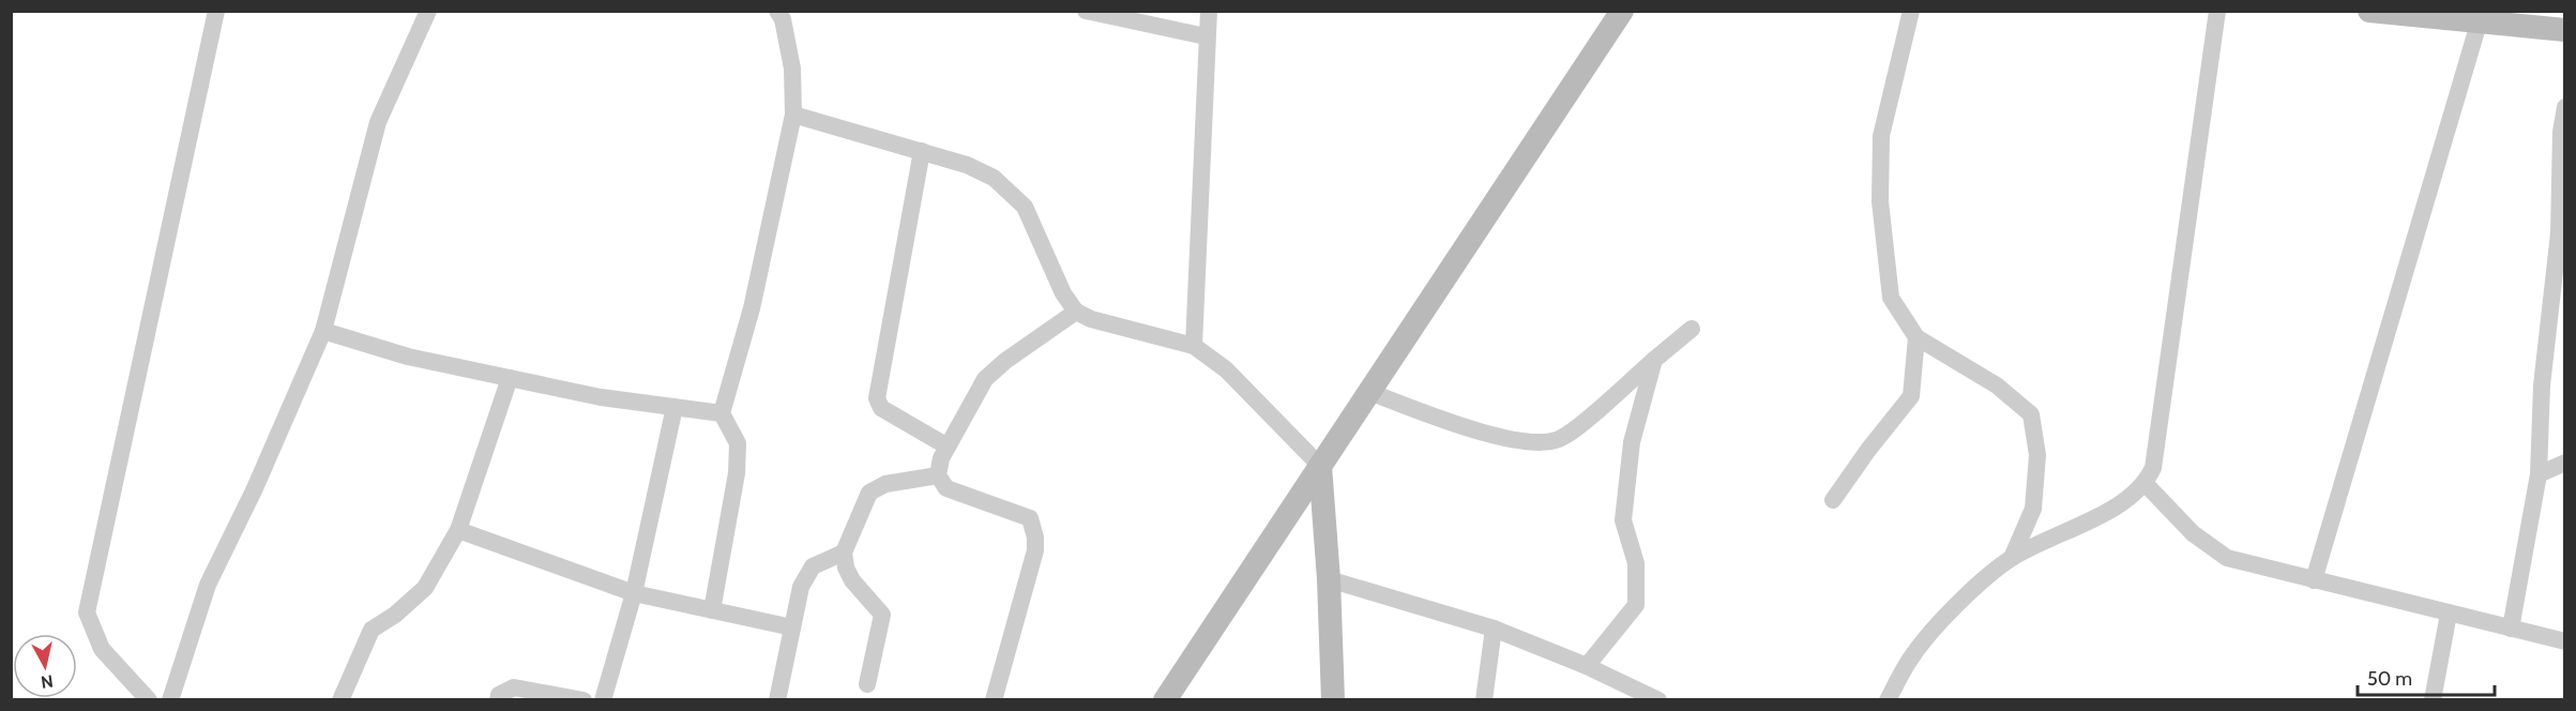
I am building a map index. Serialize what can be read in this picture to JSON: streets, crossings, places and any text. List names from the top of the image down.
{
  "scale_bar": "50 m",
  "north": "bottom"
}
